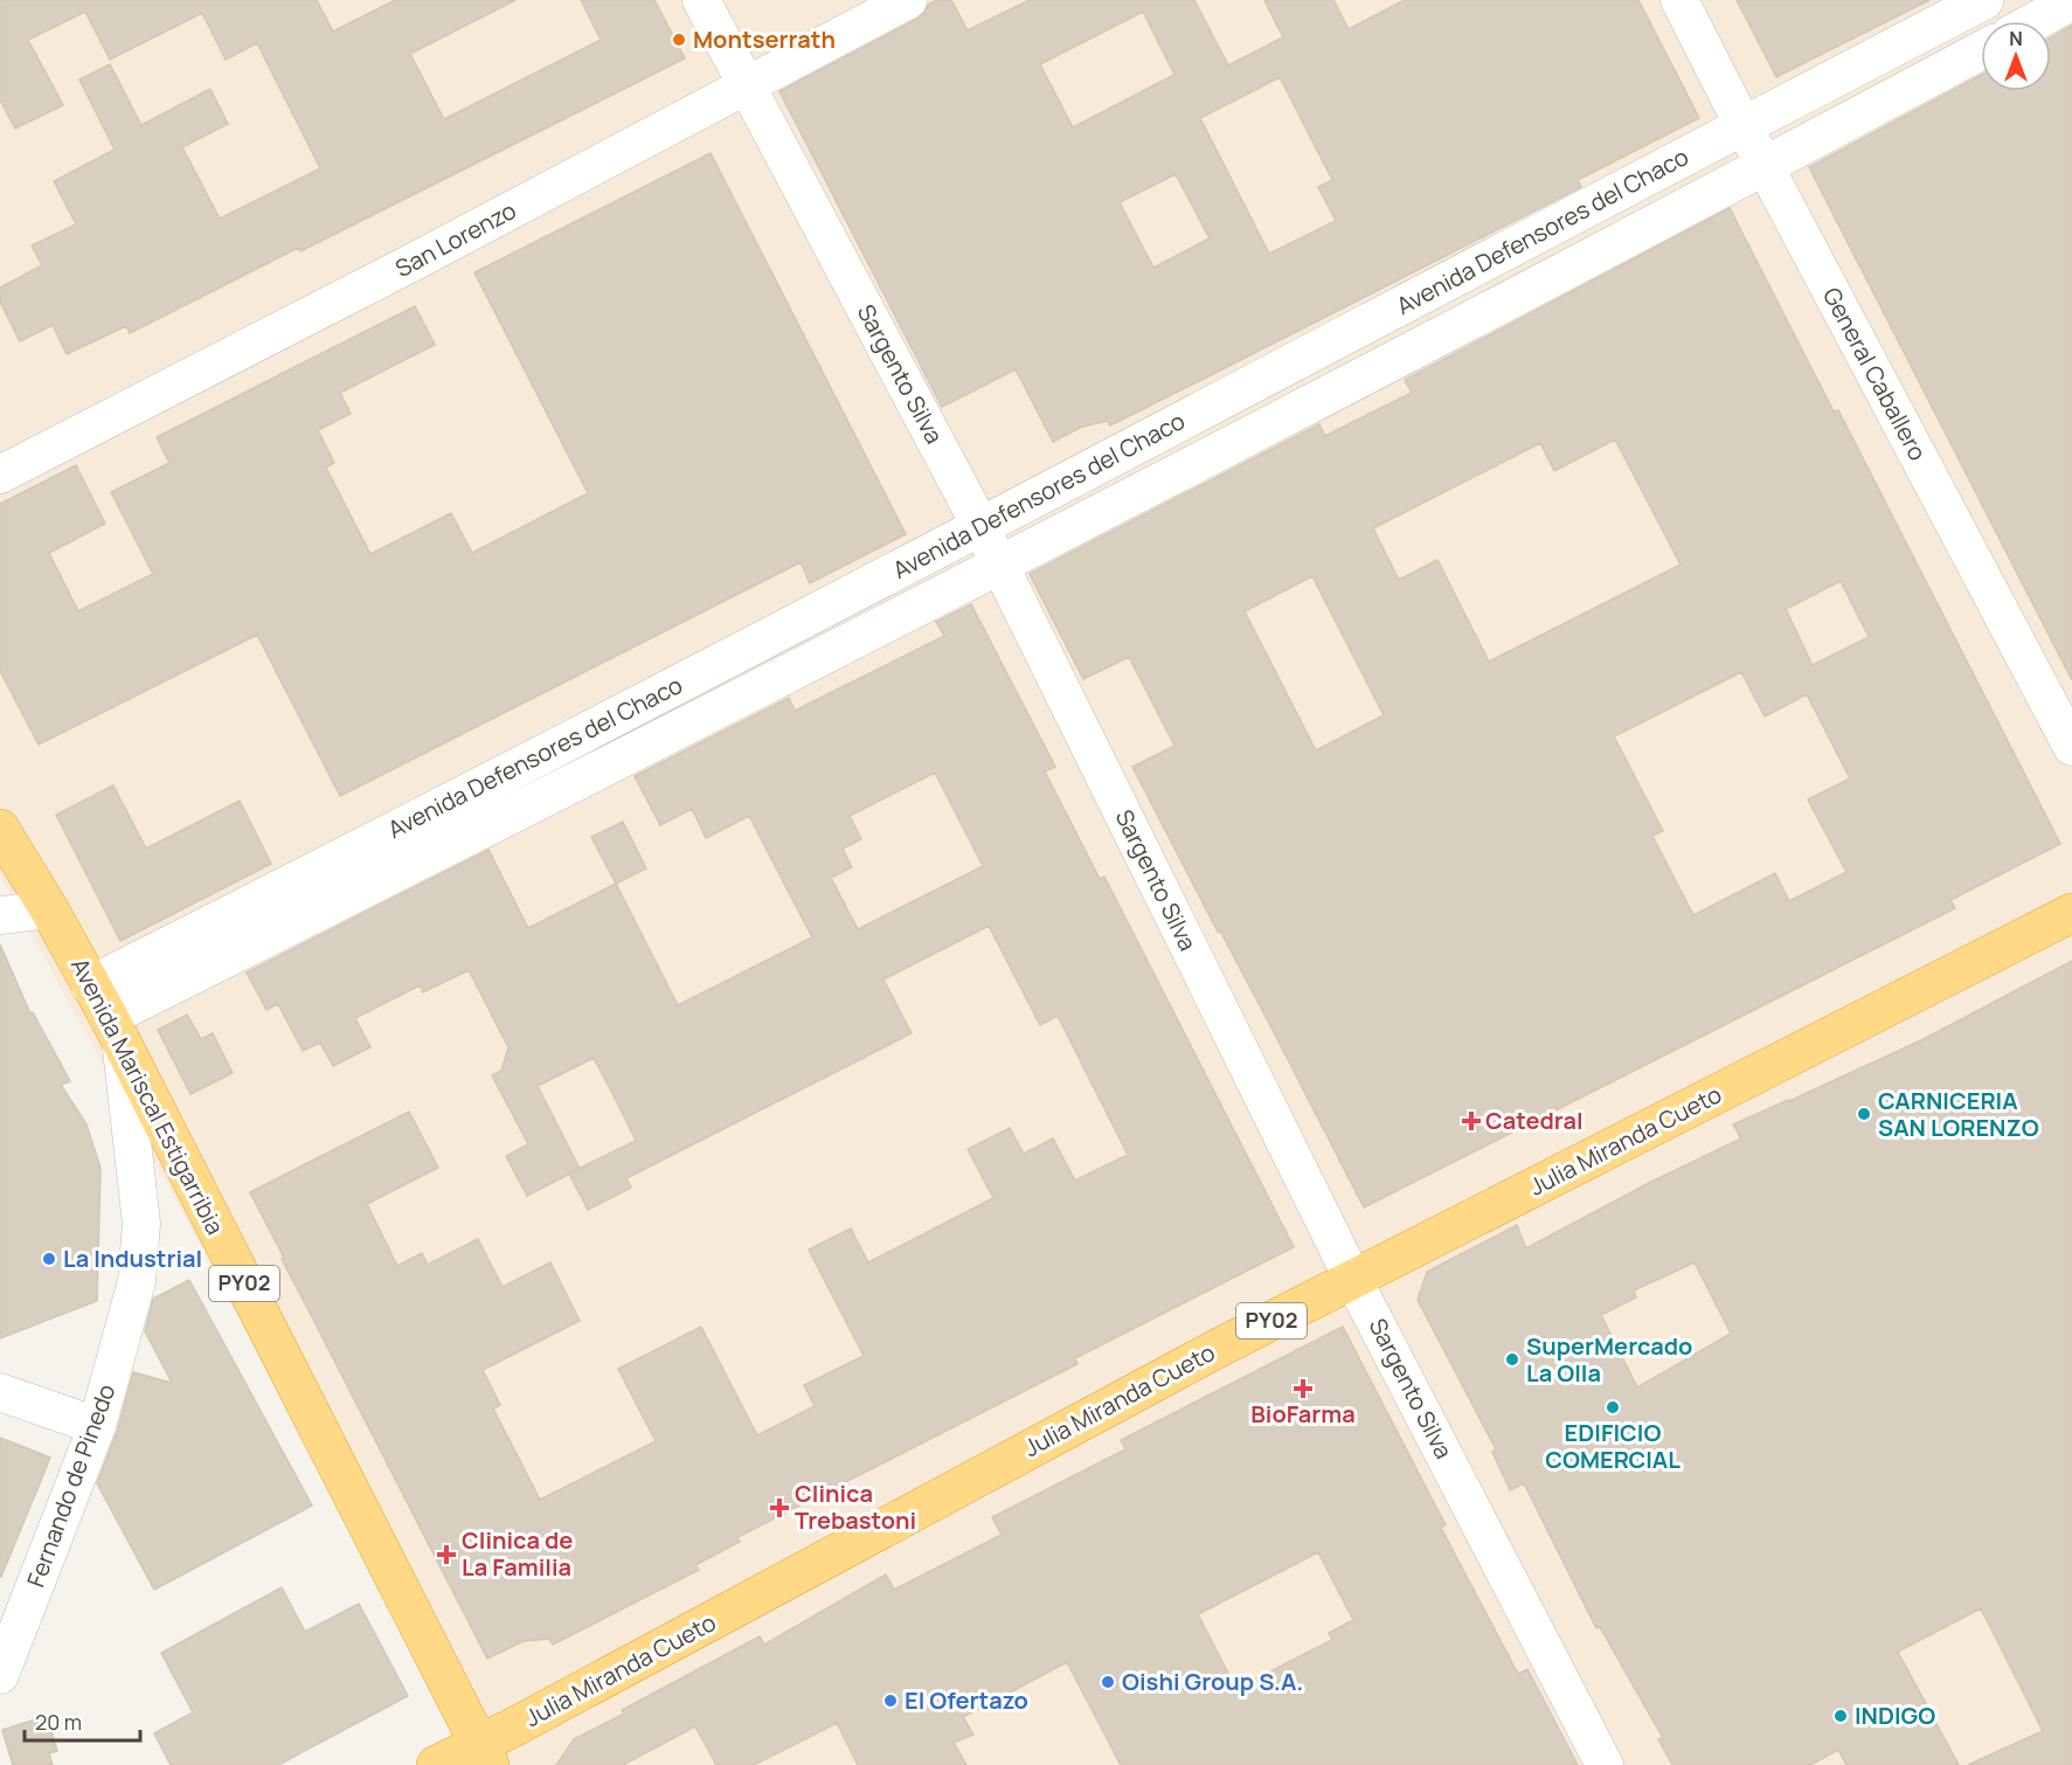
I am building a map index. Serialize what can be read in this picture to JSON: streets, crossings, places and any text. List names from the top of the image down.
{
  "streets": {
    "highway": ["Avenida Mariscal Estigarribia", "Julia Miranda Cueto", "PY02"],
    "street": [
      "Avenida Defensores del Chaco",
      "San Lorenzo",
      "Sargento Silva",
      "General Caballero",
      "Fernando de Pinedo"
    ]
  },
  "crossings": [
    ["Avenida Defensores del Chaco", "Sargento Silva"],
    ["Avenida Defensores del Chaco", "General Caballero"],
    ["Avenida Defensores del Chaco", "Avenida Mariscal Estigarribia"],
    ["Avenida Defensores del Chaco", "Fernando de Pinedo"],
    ["San Lorenzo", "Sargento Silva"],
    ["Sargento Silva", "Julia Miranda Cueto"],
    ["Avenida Mariscal Estigarribia", "Julia Miranda Cueto"],
    ["Avenida Mariscal Estigarribia", "Fernando de Pinedo"]
  ],
  "places": {
    "other": [
      "Montserrath",
      "CARNICERIA SAN LORENZO",
      "La Industrial",
      "SuperMercado La Olla",
      "EDIFICIO COMERCIAL",
      "Oishi Group S.A.",
      "El Ofertazo",
      "INDIGO"
    ],
    "health": [
      "Catedral",
      "BioFarma",
      "Clinica Trebastoni",
      "Clinica de La Familia"
    ]
  },
  "scale_bar": "20 m",
  "north": "top"
}
